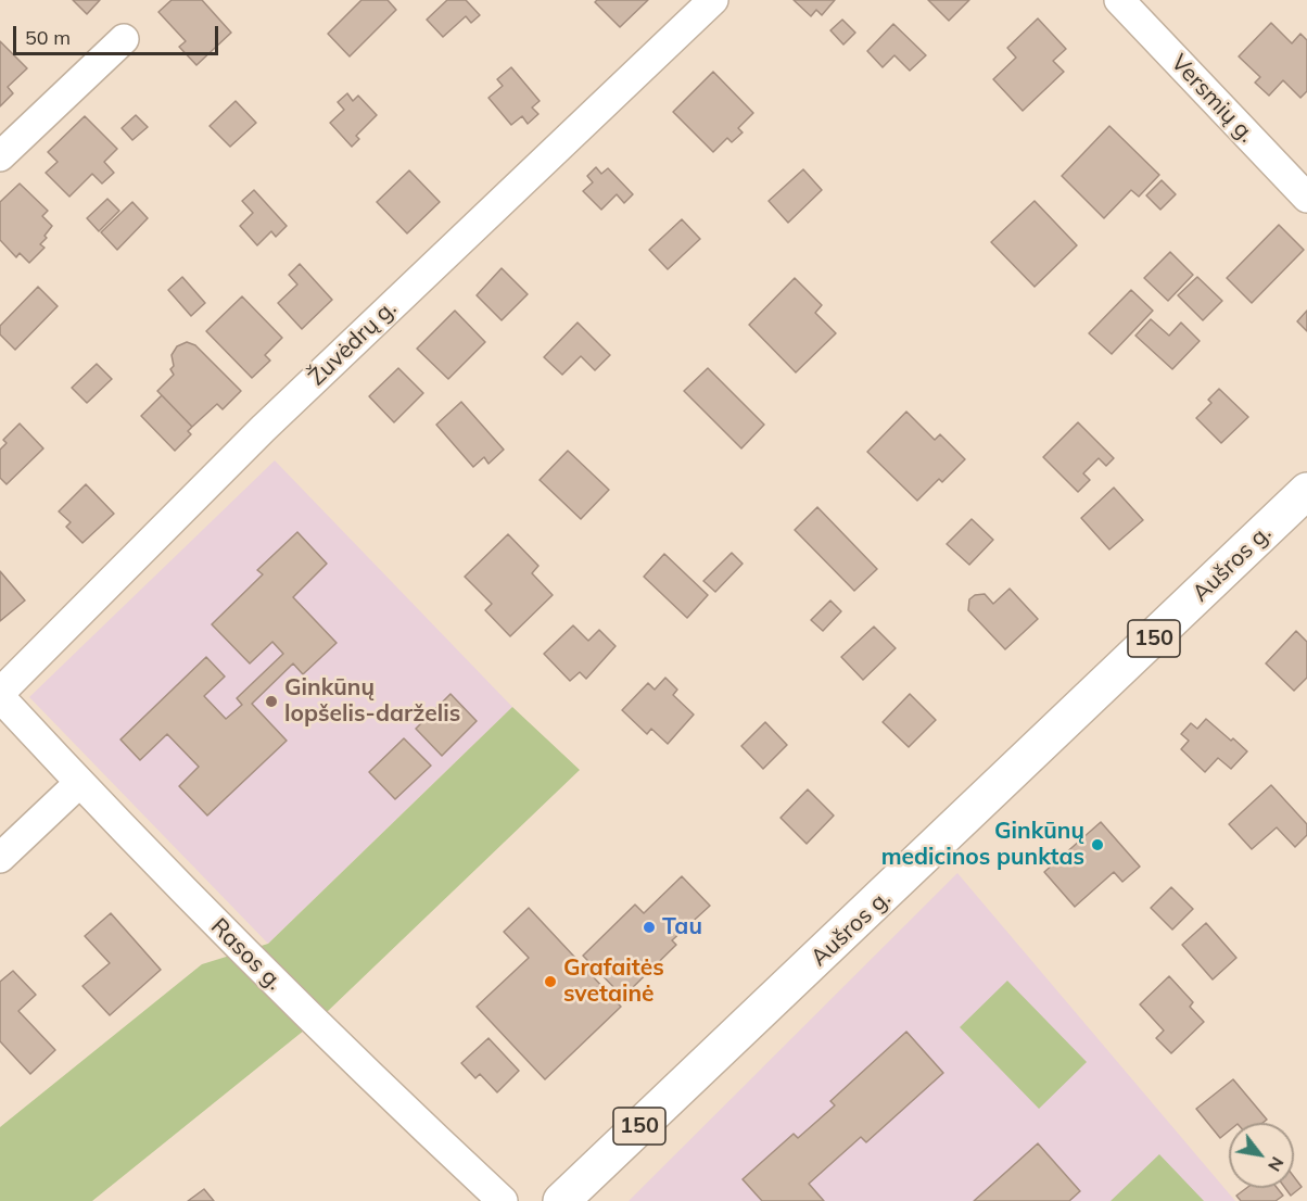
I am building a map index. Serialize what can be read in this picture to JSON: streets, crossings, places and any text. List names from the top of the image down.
{
  "streets": {
    "main road": ["Aušros g.", "150"],
    "street": ["Versmių g.", "Žuvėdrų g.", "Rasos g."]
  },
  "places": [
    "Ginkūnų lopšelis-darželis",
    "Ginkūnų medicinos punktas",
    "Tau",
    "Grafaitės svetainė"
  ],
  "scale_bar": "50 m",
  "north": "bottom right"
}
